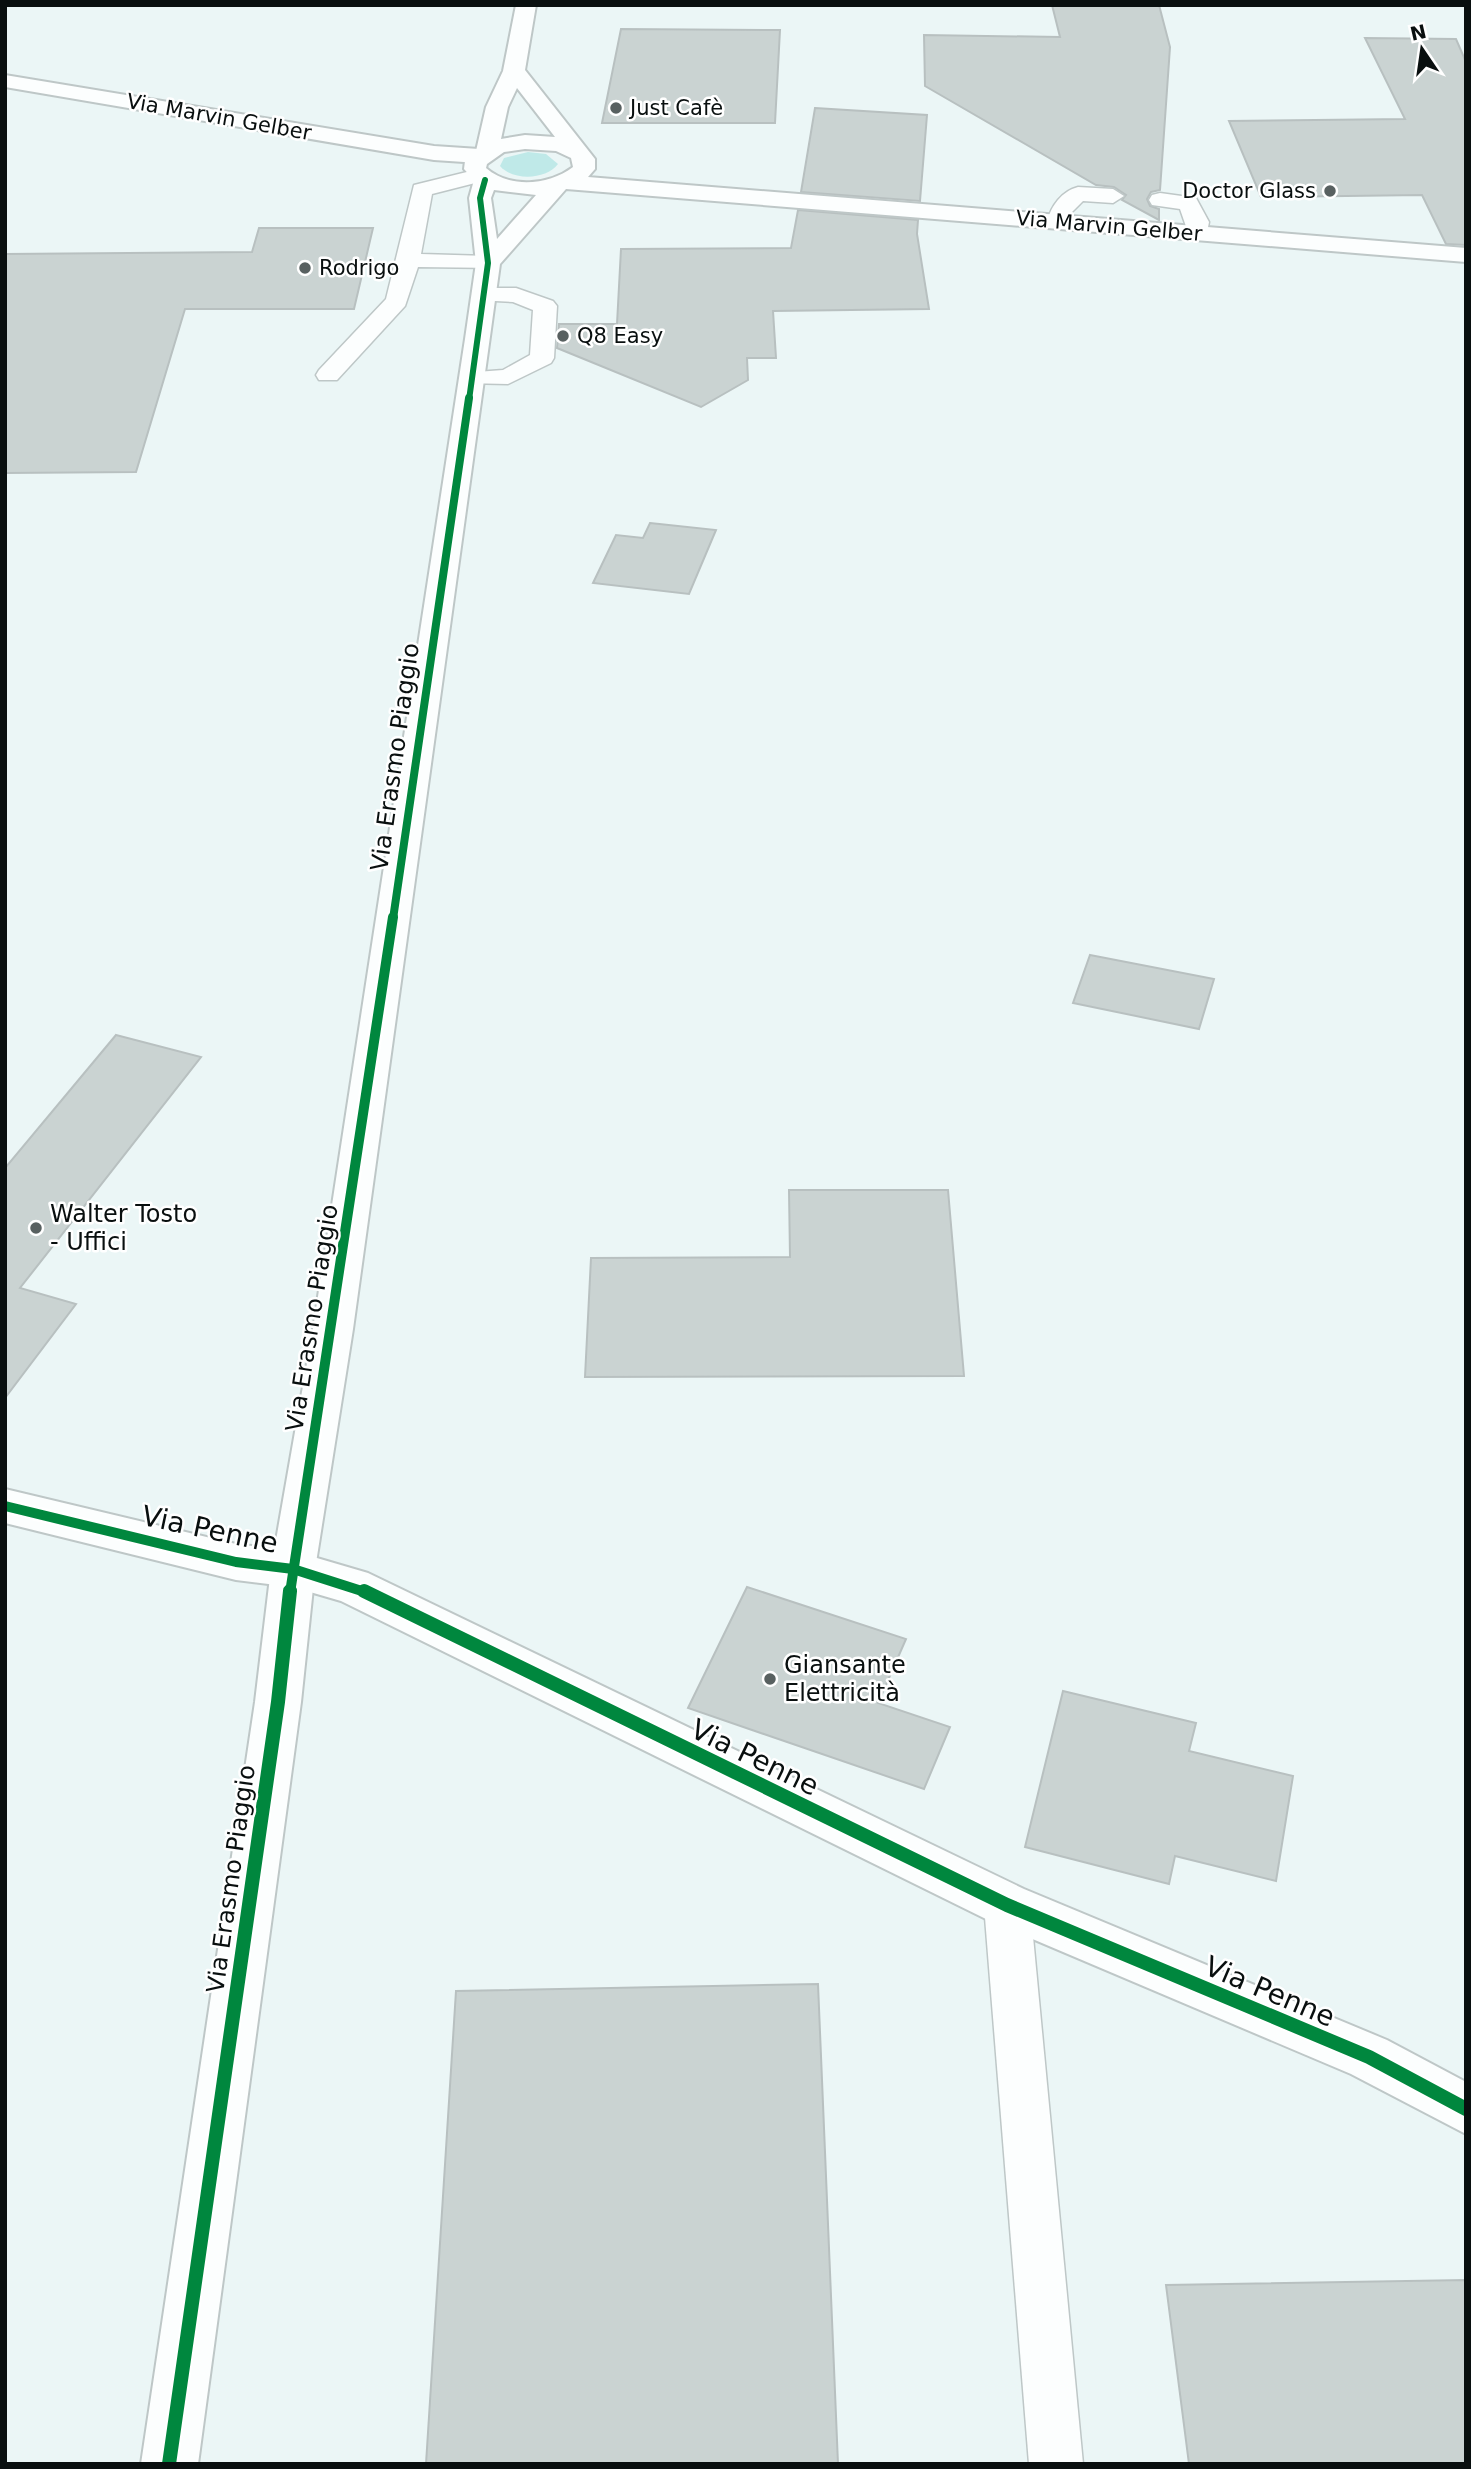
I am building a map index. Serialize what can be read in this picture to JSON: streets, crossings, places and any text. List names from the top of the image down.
{
  "streets": {
    "street": ["Via Marvin Gelber", "Via Erasmo Piaggio", "Via Penne"]
  },
  "crossings": [
    ["Via Marvin Gelber", "Via Erasmo Piaggio"],
    ["Via Erasmo Piaggio", "Via Penne"]
  ],
  "places": [
    "Just Cafè",
    "Doctor Glass",
    "Rodrigo",
    "Q8 Easy",
    "Walter Tosto - Uffici",
    "Giansante Elettricità"
  ],
  "north": "top"
}
